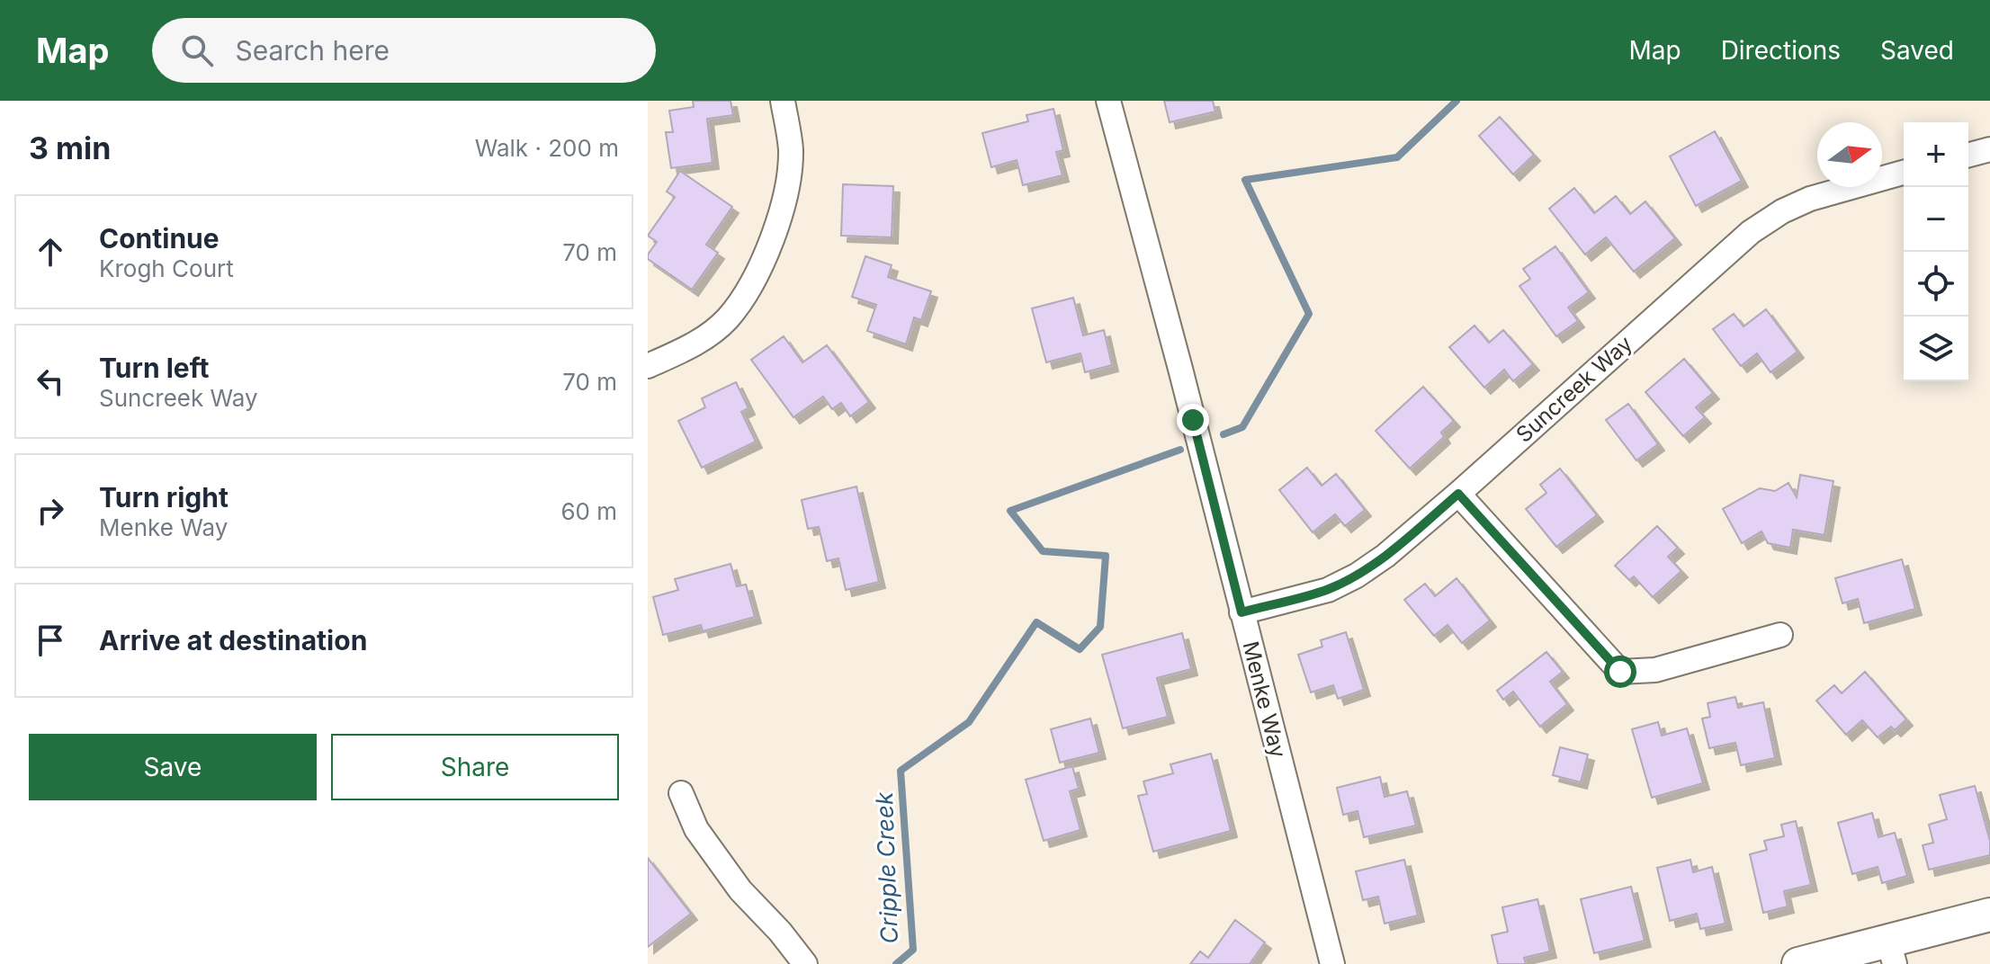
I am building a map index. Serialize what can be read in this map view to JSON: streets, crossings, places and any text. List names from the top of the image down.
{
  "streets": {
    "street": ["Suncreek Way", "Menke Way"]
  },
  "crossings": [
    ["Suncreek Way", "Menke Way"]
  ],
  "water": ["Cripple Creek"],
  "north": "right",
  "page": {
    "header": "Map",
    "search": "Search here",
    "nav": ["Map", "Directions", "Saved"],
    "heading": ["3 min", "Walk · 200 m"],
    "map_buttons": ["+", "−"],
    "list": [
      ["Continue", "Krogh Court", "70 m"],
      ["Turn left", "Suncreek Way", "70 m"],
      ["Turn right", "Menke Way", "60 m"],
      "Arrive at destination"
    ],
    "buttons": ["Save", "Share"]
  }
}
